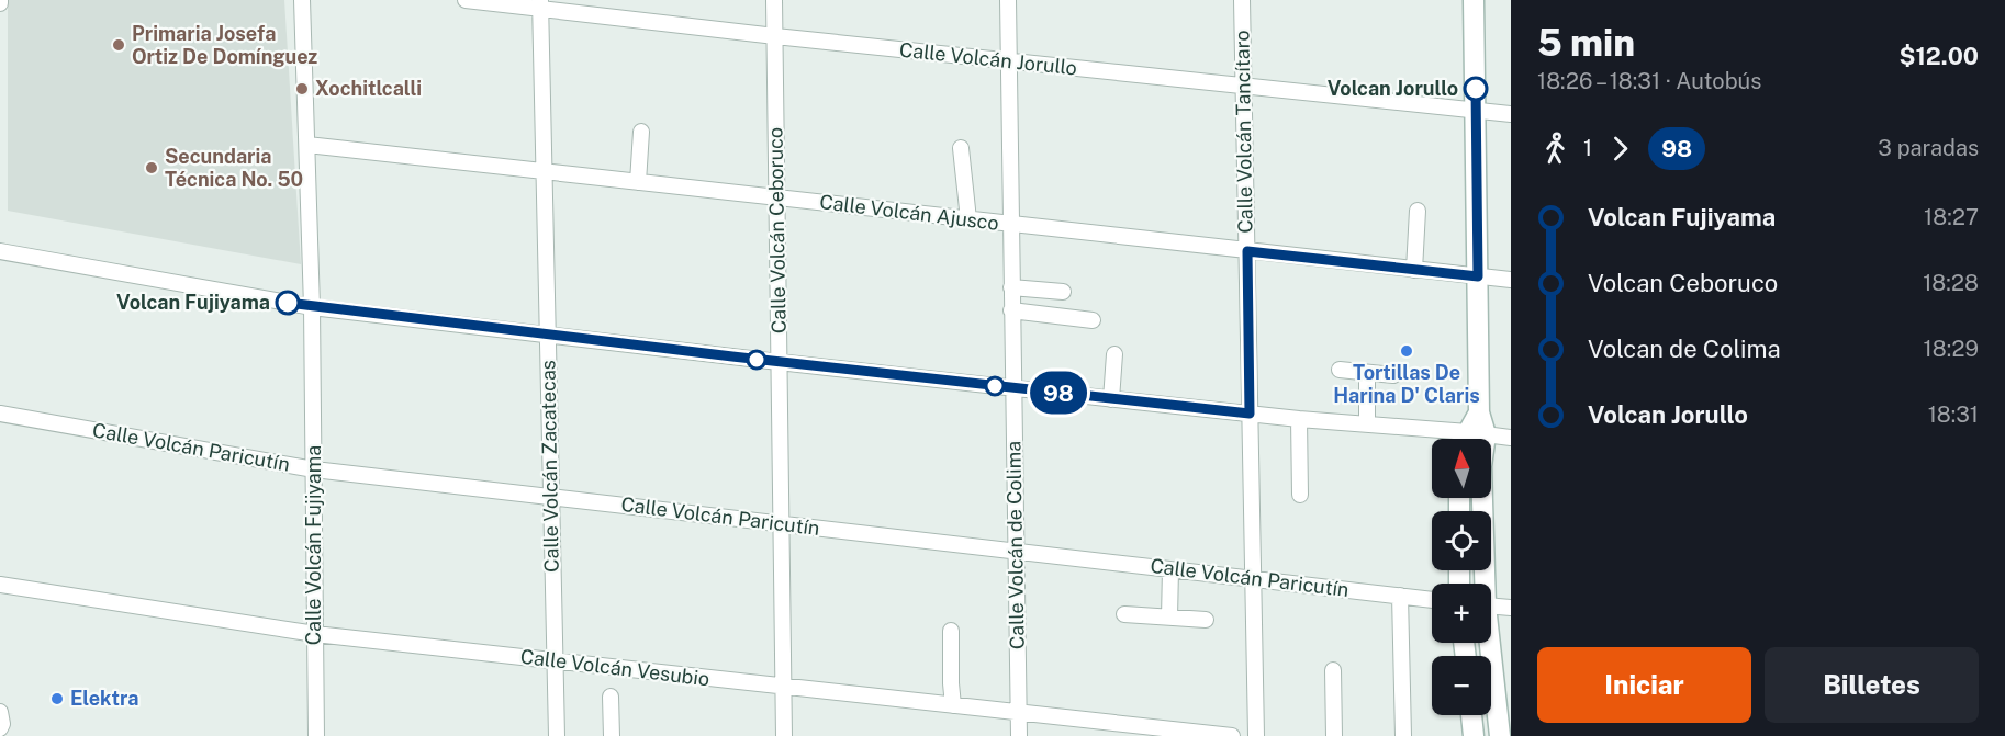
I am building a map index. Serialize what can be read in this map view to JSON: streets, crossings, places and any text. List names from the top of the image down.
{
  "streets": {
    "street": [
      "Calle Volcán Jorullo",
      "Calle Volcán Tancítaro",
      "Calle Volcán Ajusco",
      "Calle Volcán Ceboruco",
      "Calle Volcán Paricutín",
      "Calle Volcán Zacatecas",
      "Calle Volcán Fujiyama",
      "Calle Volcán de Colima",
      "Calle Volcán Vesubio"
    ]
  },
  "crossings": [
    ["Calle Volcán Jorullo", "Calle Volcán Tancítaro"],
    ["Calle Volcán Jorullo", "Calle Volcán Ceboruco"],
    ["Calle Volcán Jorullo", "Calle Volcán Zacatecas"],
    ["Calle Volcán Jorullo", "Calle Volcán de Colima"],
    ["Calle Volcán Tancítaro", "Calle Volcán Ajusco"],
    ["Calle Volcán Tancítaro", "Calle Volcán Paricutín"],
    ["Calle Volcán Ajusco", "Calle Volcán Ceboruco"],
    ["Calle Volcán Ajusco", "Calle Volcán Zacatecas"],
    ["Calle Volcán Ajusco", "Calle Volcán Fujiyama"],
    ["Calle Volcán Ajusco", "Calle Volcán de Colima"],
    ["Calle Volcán Ceboruco", "Calle Volcán Paricutín"],
    ["Calle Volcán Ceboruco", "Calle Volcán Vesubio"],
    ["Calle Volcán Paricutín", "Calle Volcán Zacatecas"],
    ["Calle Volcán Paricutín", "Calle Volcán Fujiyama"],
    ["Calle Volcán Paricutín", "Calle Volcán de Colima"],
    ["Calle Volcán Zacatecas", "Calle Volcán Vesubio"],
    ["Calle Volcán Fujiyama", "Calle Volcán Vesubio"],
    ["Calle Volcán de Colima", "Calle Volcán Vesubio"]
  ],
  "places": [
    "Primaria Josefa Ortiz De Domínguez",
    "Xochitlcalli",
    "Volcan Jorullo",
    "Secundaria Técnica No. 50",
    "Volcan Fujiyama",
    "Tortillas De Harina D' Claris",
    "Elektra"
  ],
  "lines": ["bus line 98"],
  "north": "top",
  "page": {
    "on_map": "98",
    "heading": ["5 min", "18:26 – 18:31 · Autobús", "$12.00"],
    "legs": ["1", "98", "3 paradas"],
    "list": [
      {
        "name": "Volcan Fujiyama",
        "value": "18:27"
      },
      {
        "name": "Volcan Ceboruco",
        "value": "18:28"
      },
      {
        "name": "Volcan de Colima",
        "value": "18:29"
      },
      {
        "name": "Volcan Jorullo",
        "value": "18:31"
      }
    ],
    "map_buttons": ["+", "−"],
    "buttons": ["Iniciar", "Billetes"]
  }
}
